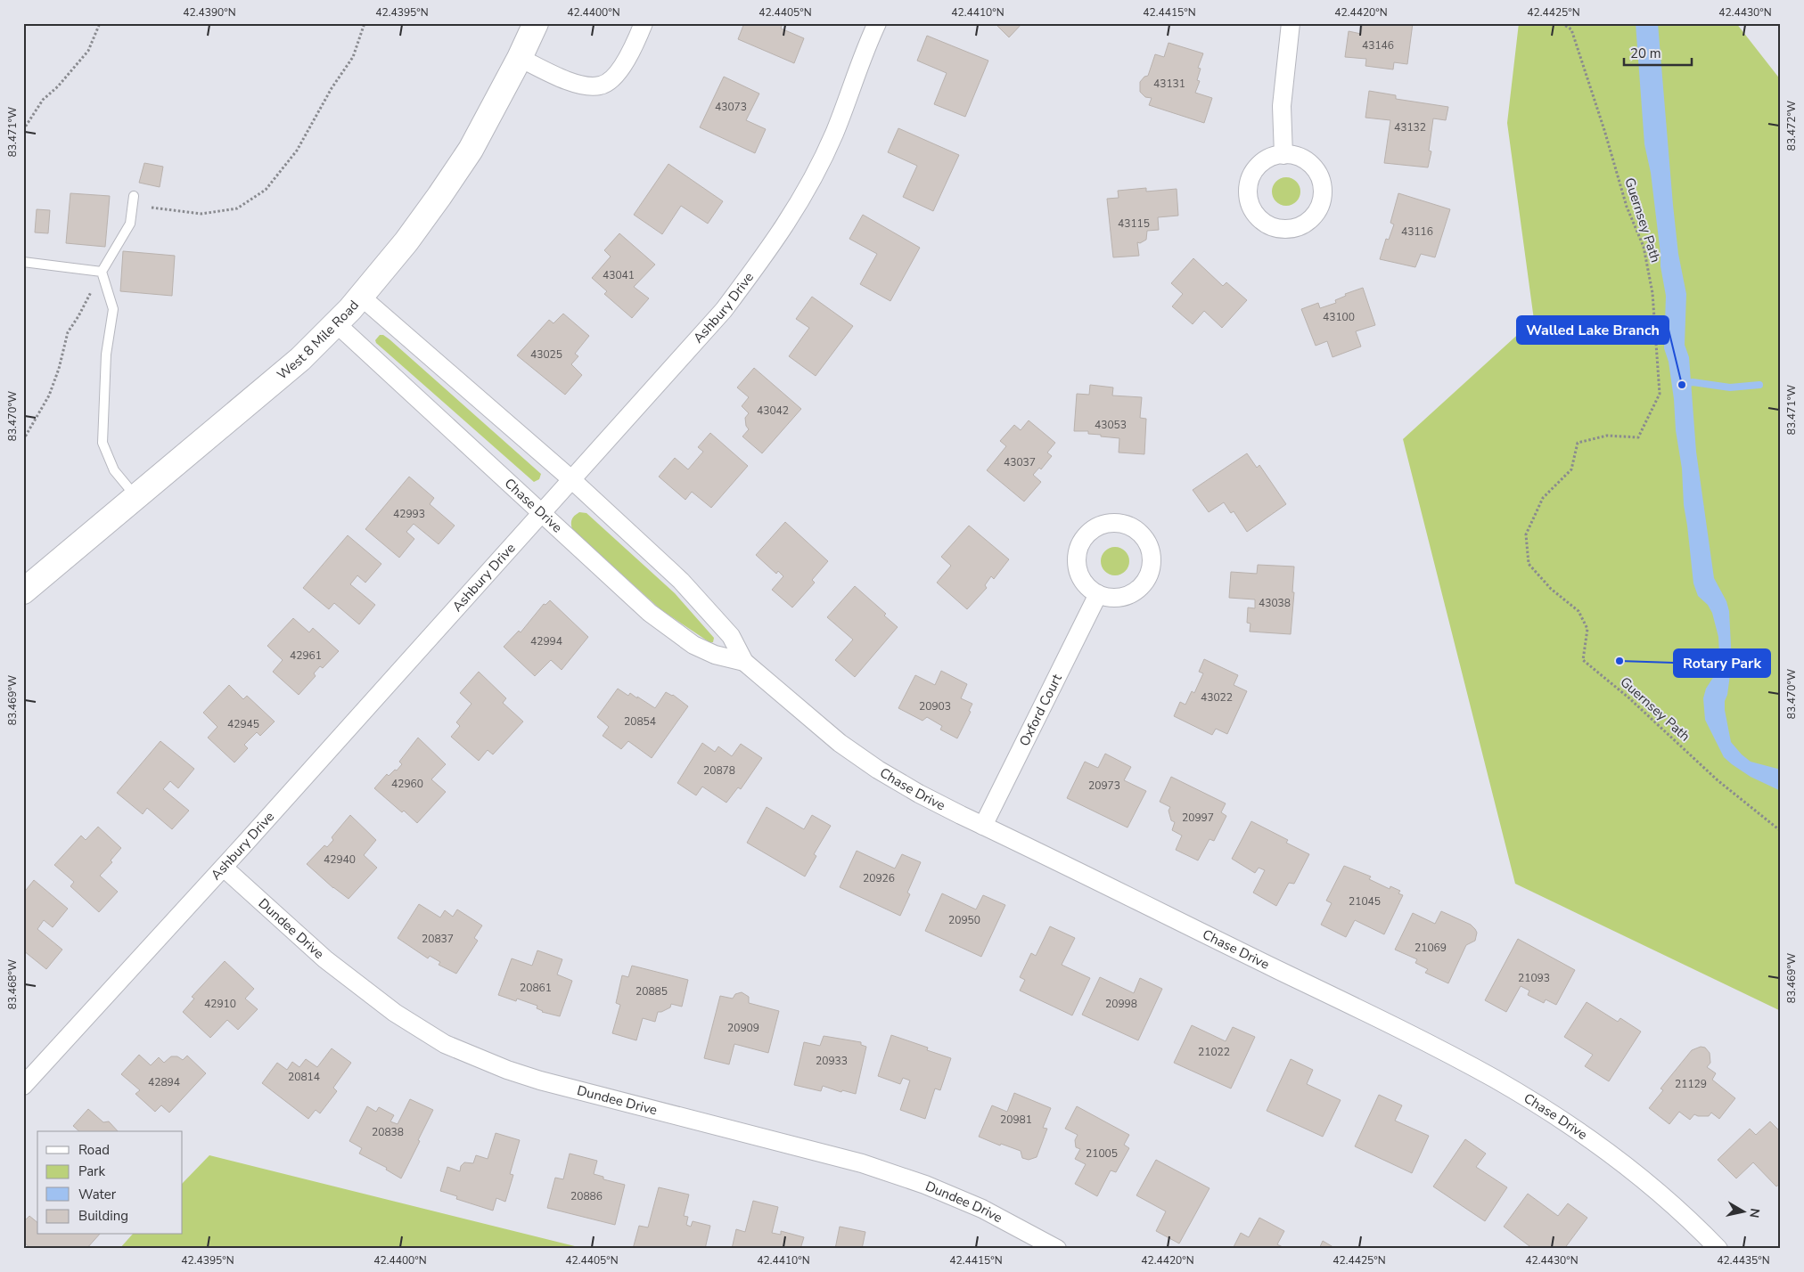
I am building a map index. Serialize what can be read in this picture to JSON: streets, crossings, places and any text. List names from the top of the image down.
{
  "streets": {
    "main road": ["West 8 Mile Road"],
    "street": [
      "Ashbury Drive",
      "Chase Drive",
      "Oxford Court",
      "Dundee Drive"
    ],
    "path": ["Guernsey Path"]
  },
  "crossings": [
    ["Ashbury Drive", "Chase Drive"],
    ["Ashbury Drive", "Dundee Drive"],
    ["West 8 Mile Road", "Chase Drive"],
    ["Chase Drive", "Oxford Court"]
  ],
  "places": ["Walled Lake Branch", "Rotary Park"],
  "house_numbers": [
    "43146",
    "43131",
    "43073",
    "43132",
    "43115",
    "43116",
    "43041",
    "43100",
    "43025",
    "43042",
    "43053",
    "43037",
    "42993",
    "43038",
    "42994",
    "42961",
    "43022",
    "20903",
    "20854",
    "42945",
    "20878",
    "42960",
    "20973",
    "20997",
    "42940",
    "20926",
    "21045",
    "20950",
    "20837",
    "21069",
    "21093",
    "20861",
    "20885",
    "42910",
    "20998",
    "20909",
    "21022",
    "20933",
    "20814",
    "42894",
    "21129",
    "20981",
    "20838",
    "21005",
    "20886"
  ],
  "legend": [
    "Road",
    "Park",
    "Water",
    "Building"
  ],
  "scale_bar": "20 m",
  "north": "right",
  "coordinates": [
    "42.4390°N",
    "42.4395°N",
    "42.4400°N",
    "42.4405°N",
    "42.4410°N",
    "42.4415°N",
    "42.4420°N",
    "42.4425°N",
    "42.4430°N",
    "83.472°W",
    "83.471°W",
    "83.470°W",
    "83.469°W",
    "83.468°W",
    "42.4435°N"
  ]
}
